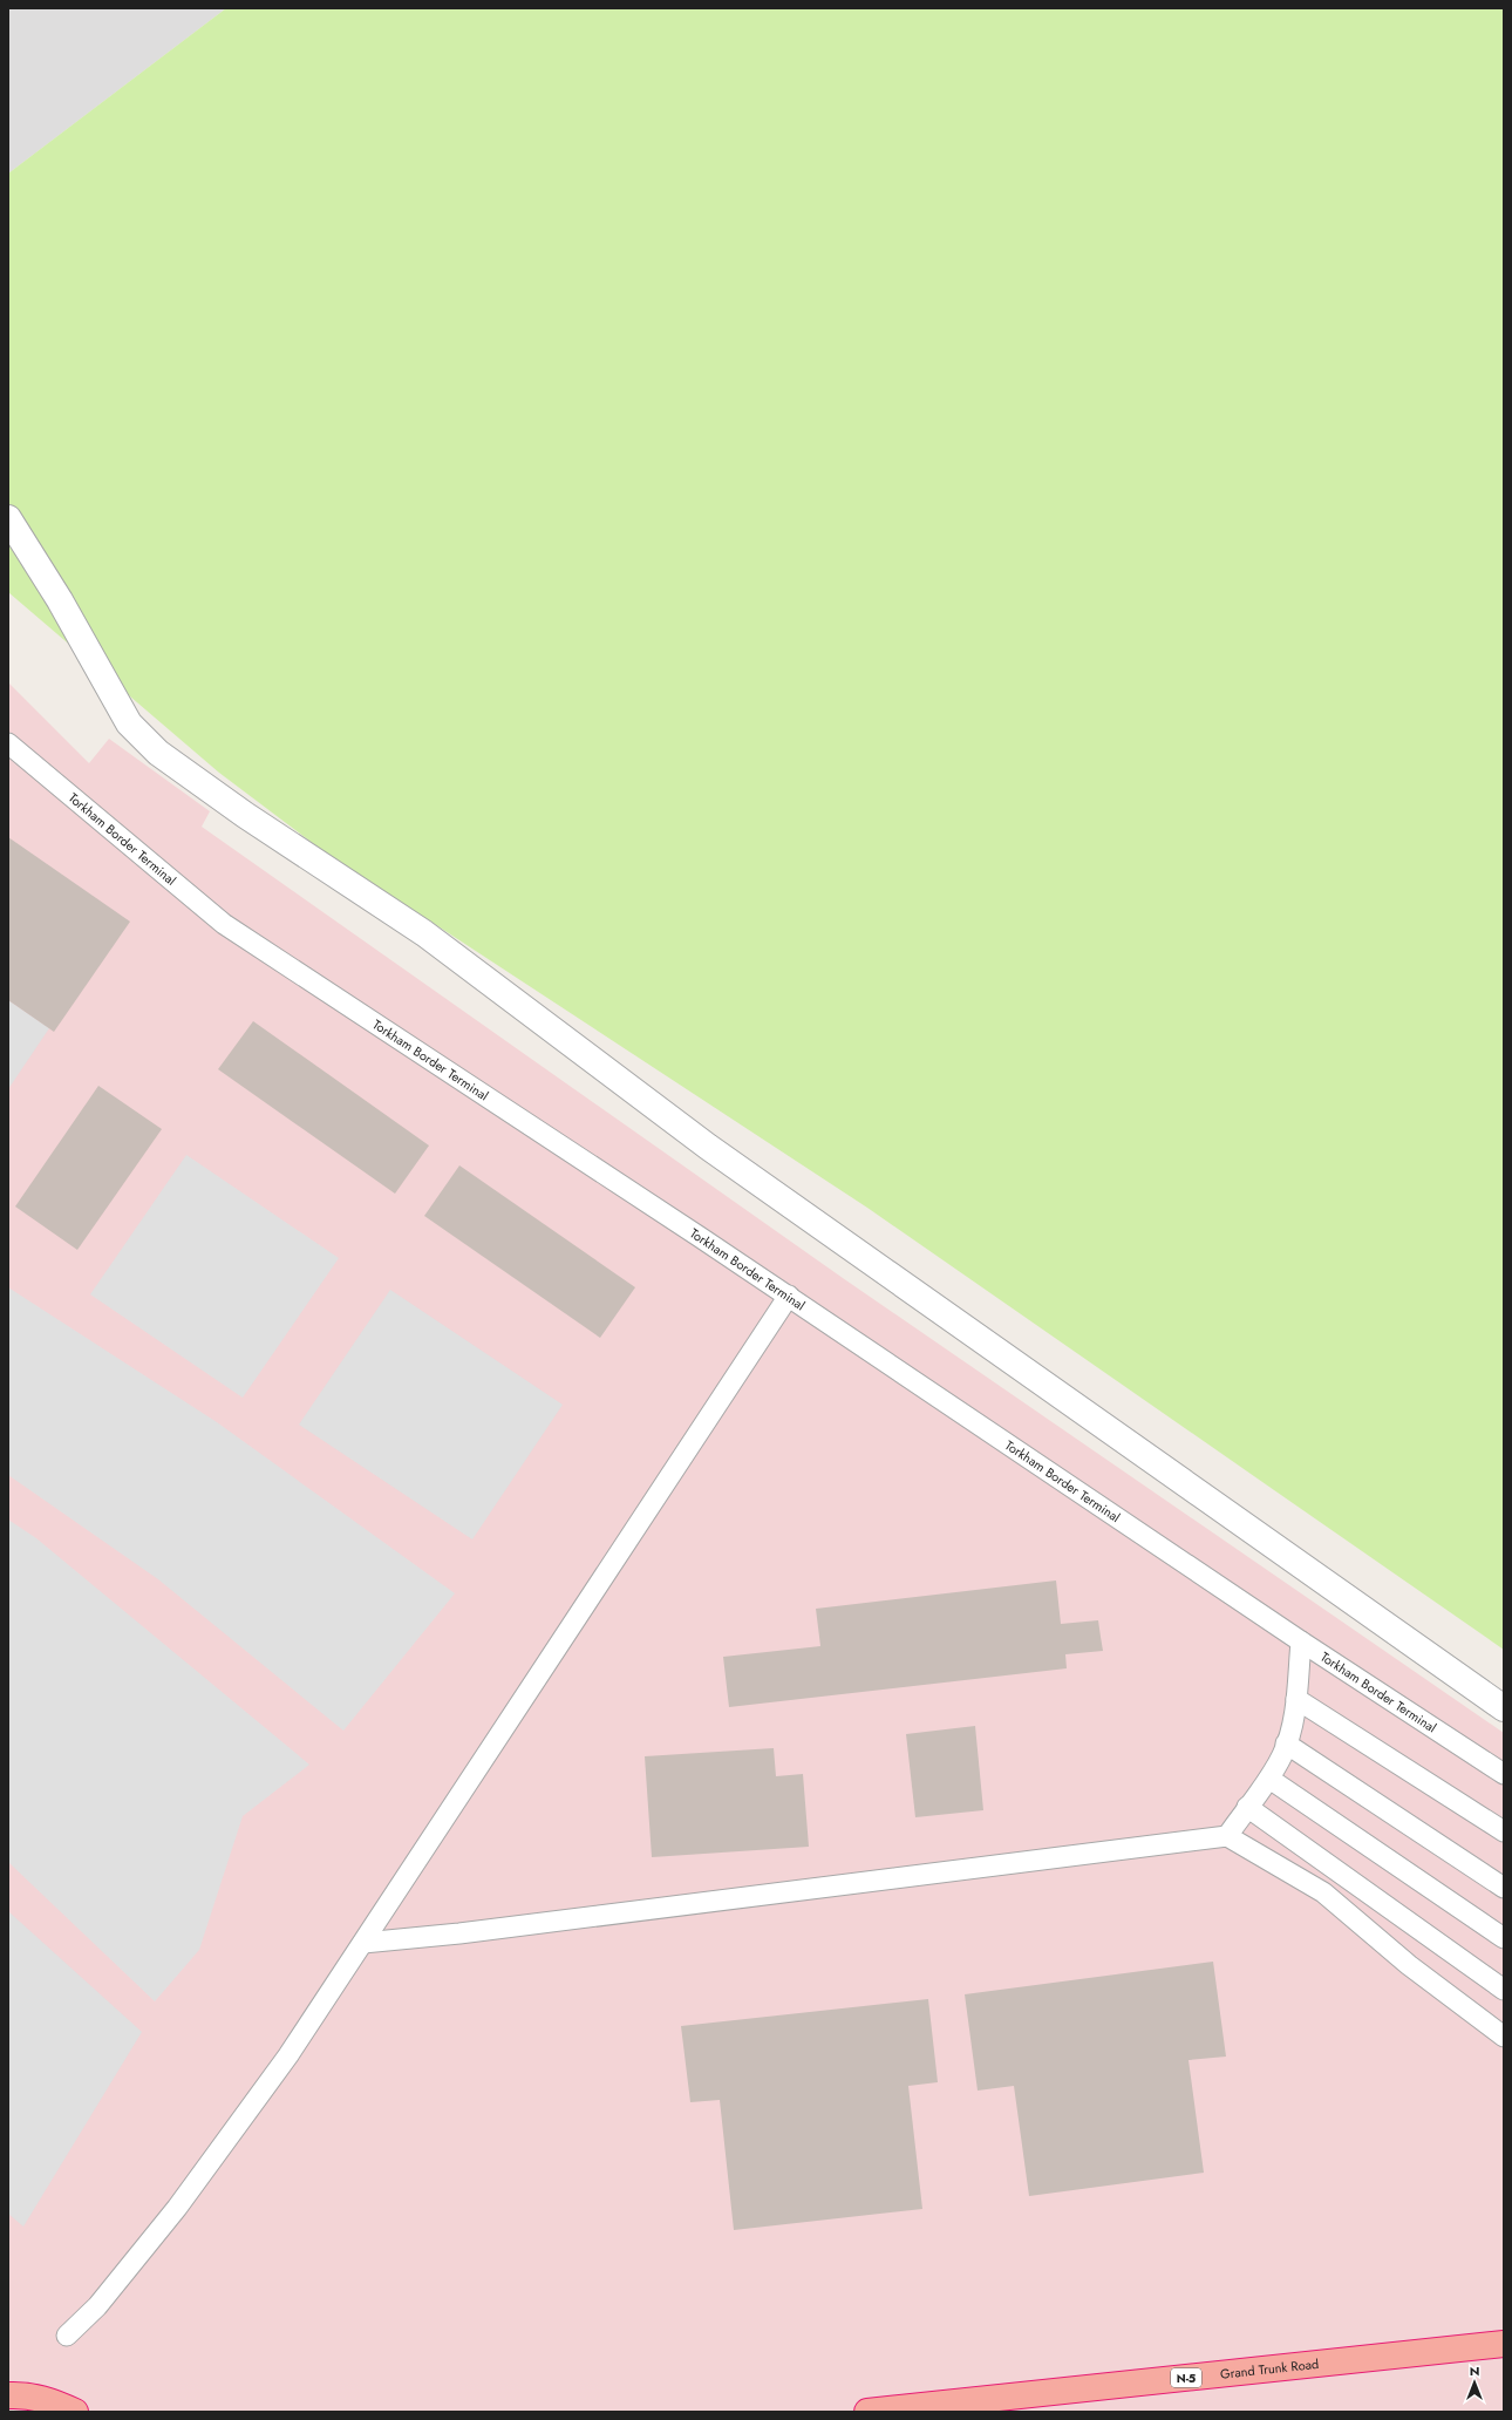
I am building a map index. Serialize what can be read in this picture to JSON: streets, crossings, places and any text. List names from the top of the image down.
{
  "streets": {
    "highway": ["Grand Trunk Road", "N-5"],
    "lane": ["Torkham Border Terminal"]
  },
  "north": "top"
}
